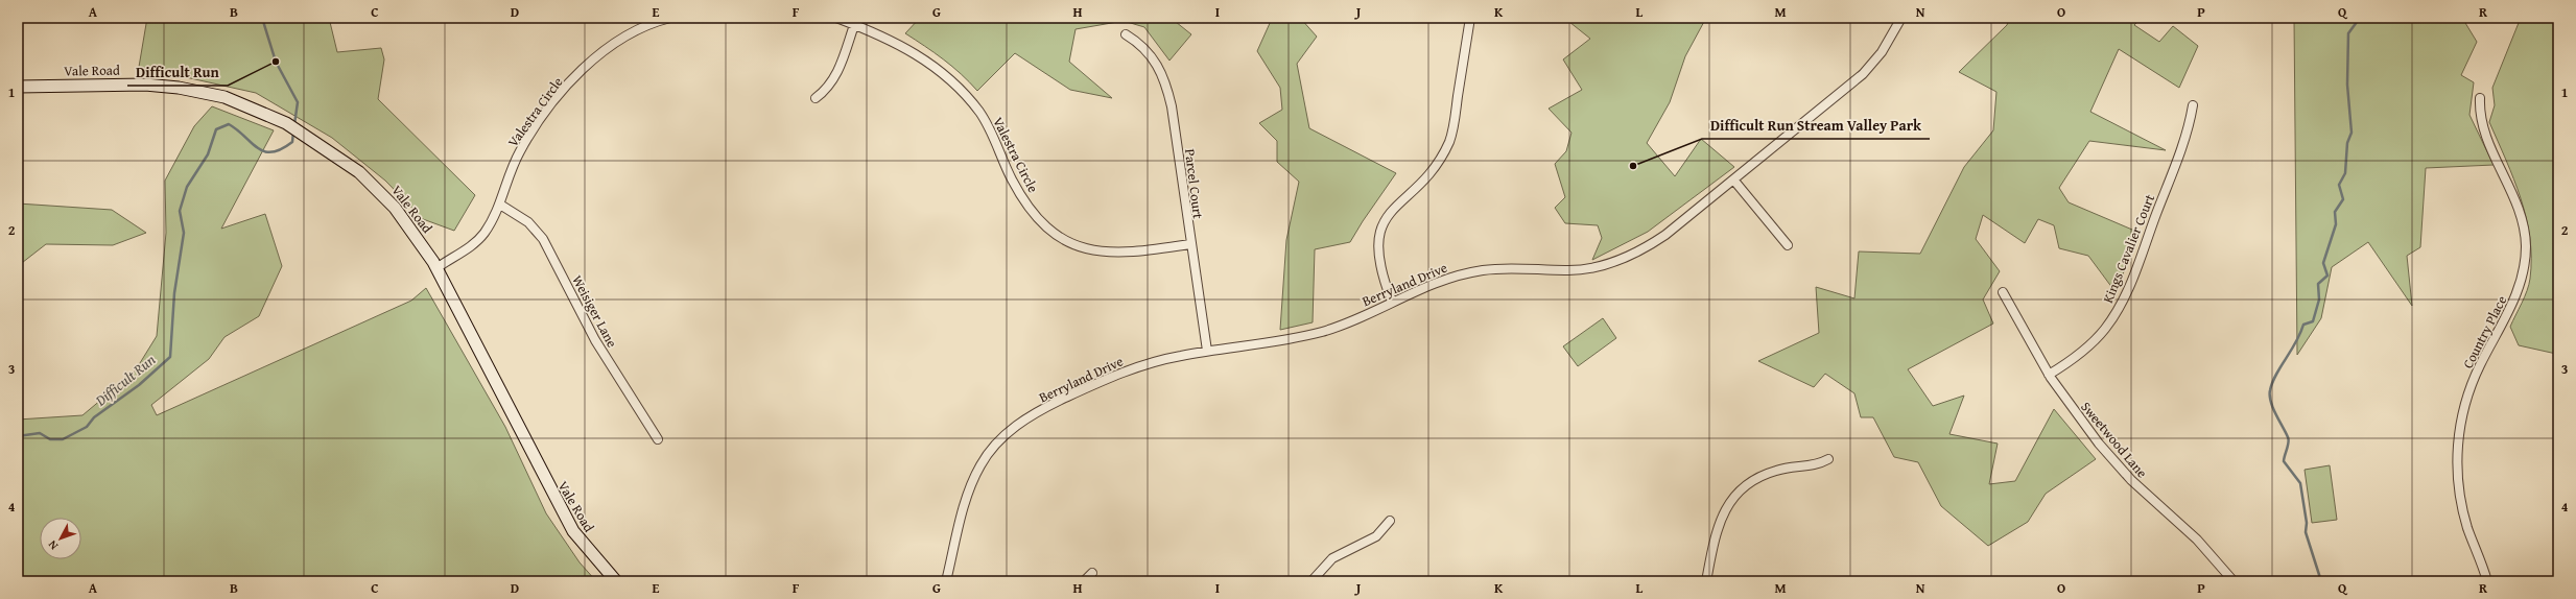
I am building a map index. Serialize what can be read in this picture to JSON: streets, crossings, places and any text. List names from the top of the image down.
{
  "streets": {
    "main road": ["Vale Road"],
    "street": [
      "Valestra Circle",
      "Parcel Court",
      "Kings Cavalier Court",
      "Berryland Drive",
      "Weisiger Lane",
      "Country Place",
      "Sweetwood Lane"
    ]
  },
  "crossings": [
    ["Vale Road", "Valestra Circle"],
    ["Valestra Circle", "Parcel Court"],
    ["Valestra Circle", "Weisiger Lane"],
    ["Parcel Court", "Berryland Drive"],
    ["Kings Cavalier Court", "Sweetwood Lane"]
  ],
  "water": ["Difficult Run"],
  "places": ["Difficult Run", "Difficult Run Stream Valley Park"],
  "north": "bottom left",
  "grid": {
    "columns": [
      "A",
      "B",
      "C",
      "D",
      "E",
      "F",
      "G",
      "H",
      "I",
      "J",
      "K",
      "L",
      "M",
      "N",
      "O",
      "P",
      "Q",
      "R"
    ],
    "rows": [
      "1",
      "2",
      "3",
      "4"
    ]
  }
}
